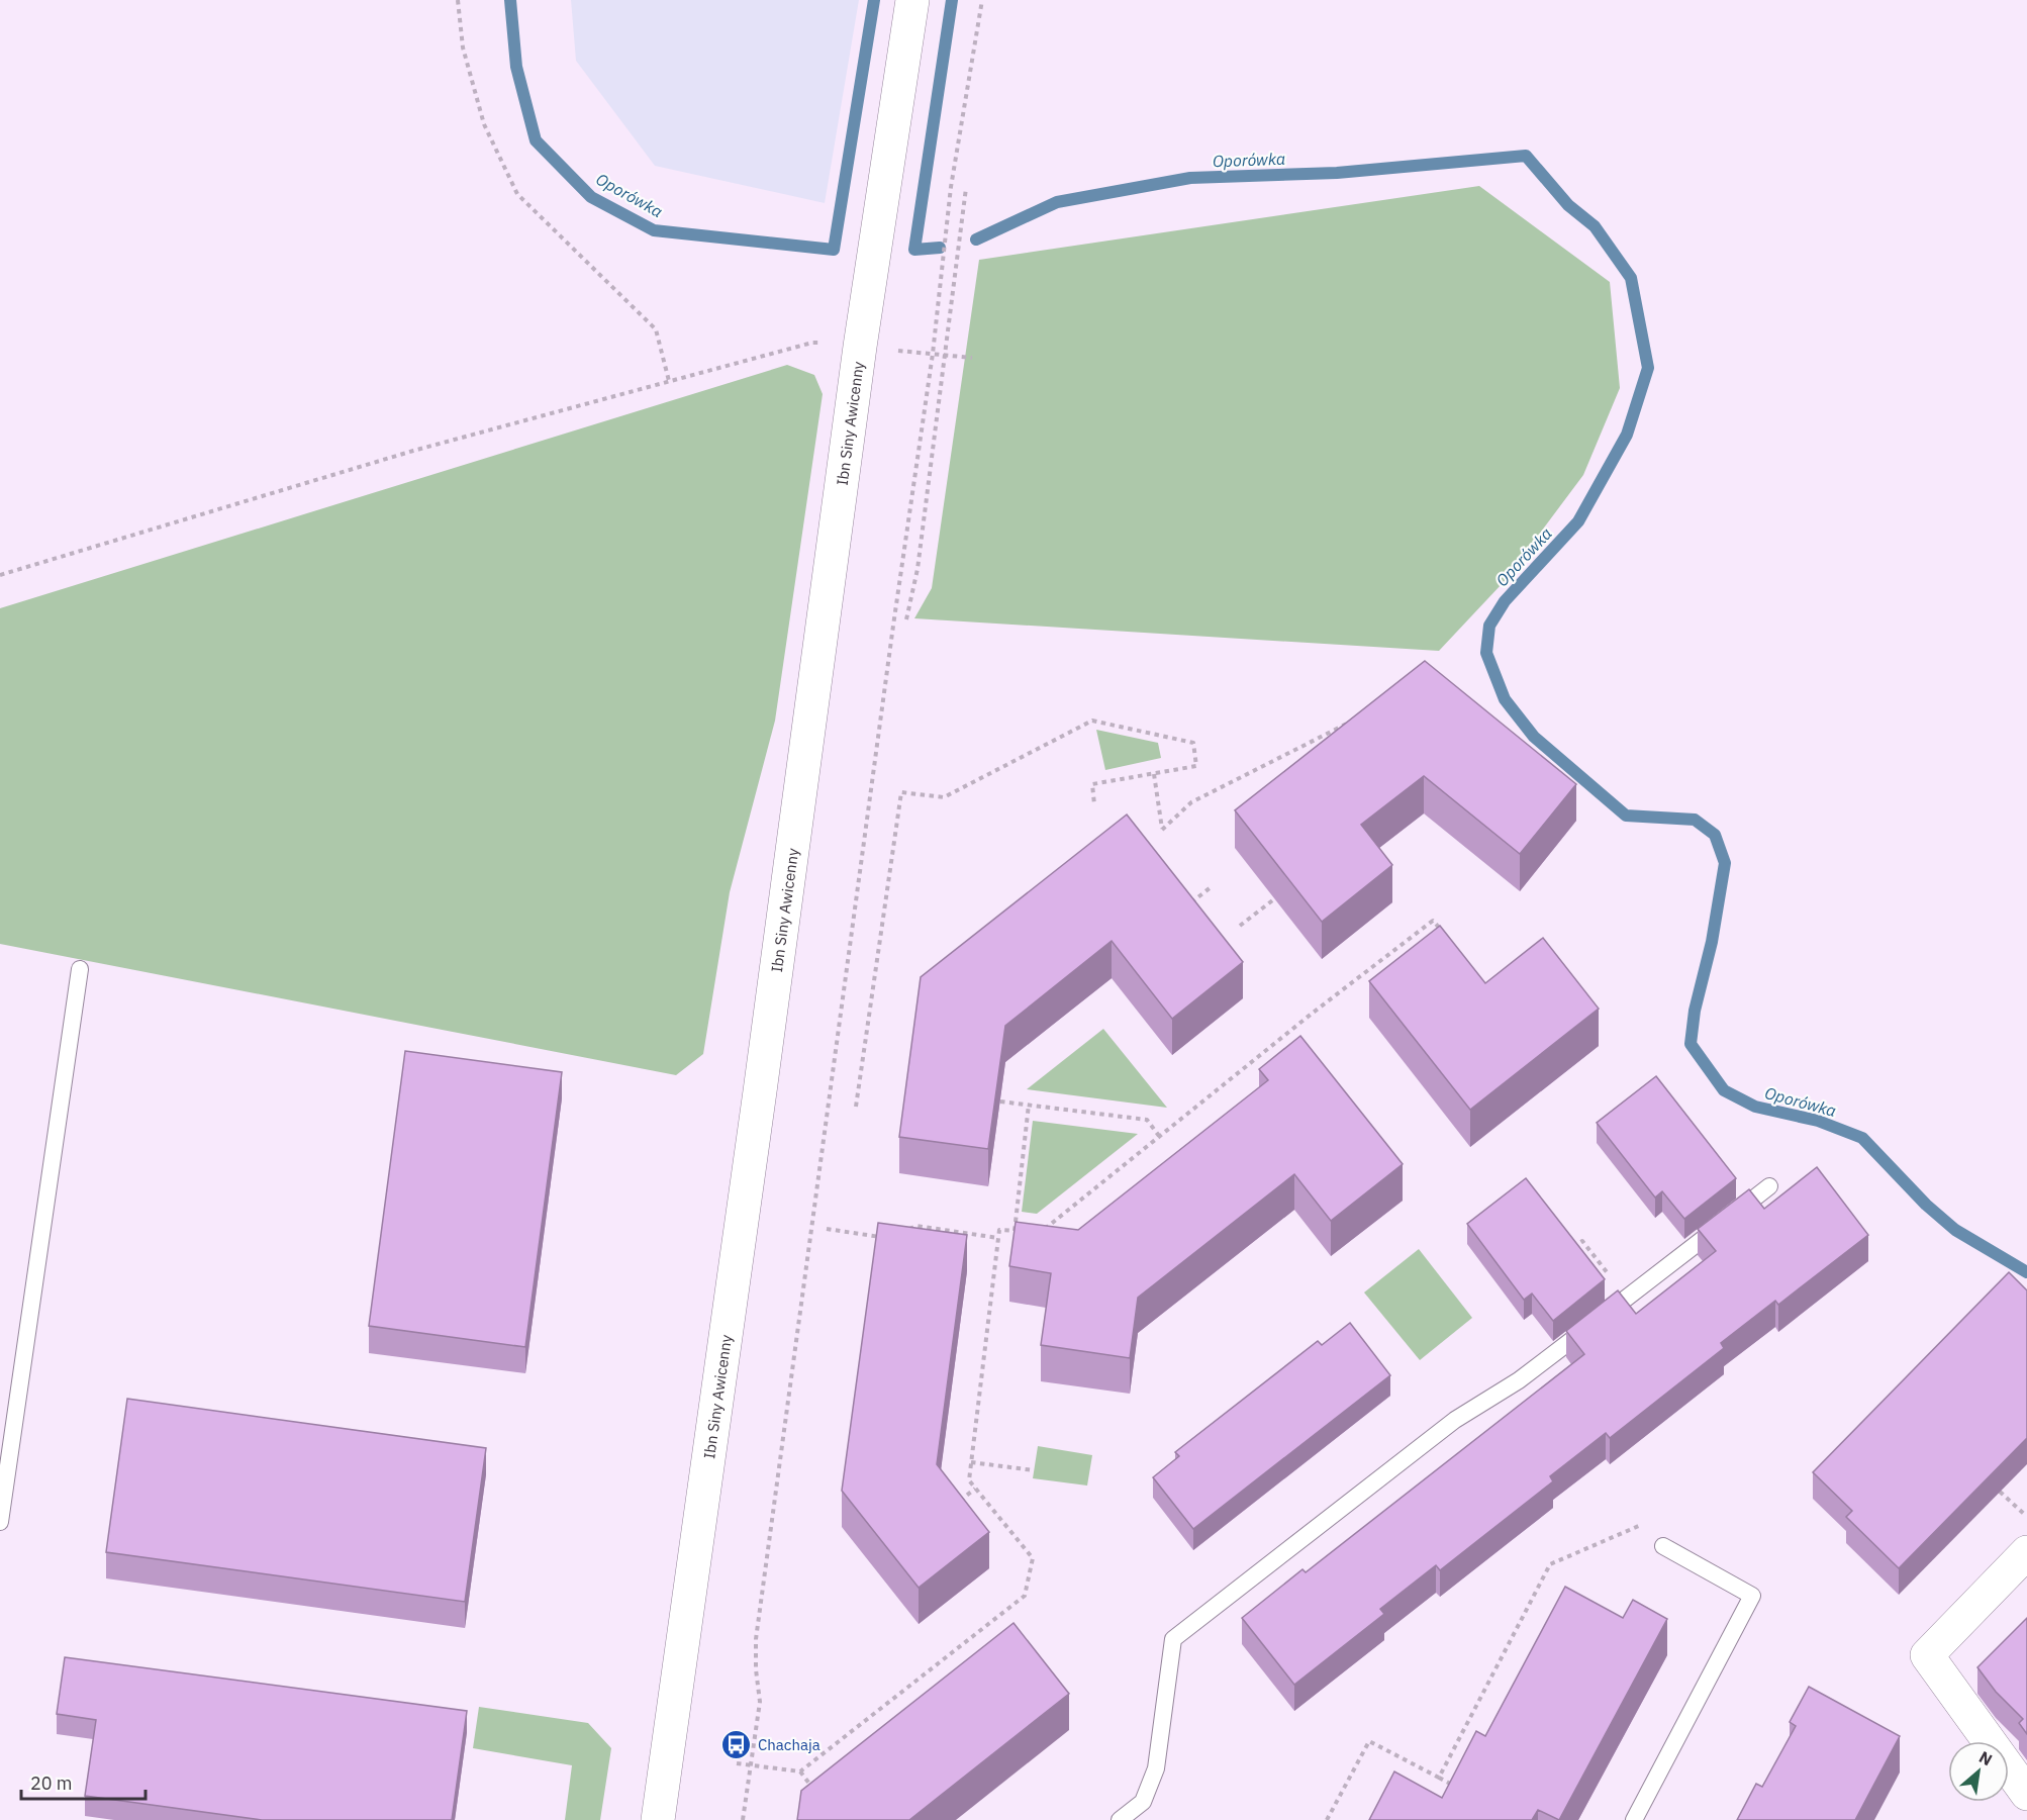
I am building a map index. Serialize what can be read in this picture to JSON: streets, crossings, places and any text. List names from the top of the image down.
{
  "streets": {
    "street": ["Ibn Siny Awicenny"]
  },
  "water": ["Oporówka"],
  "places": {
    "bus stop": ["Chachaja"]
  },
  "scale_bar": "20 m",
  "north": "top right"
}
